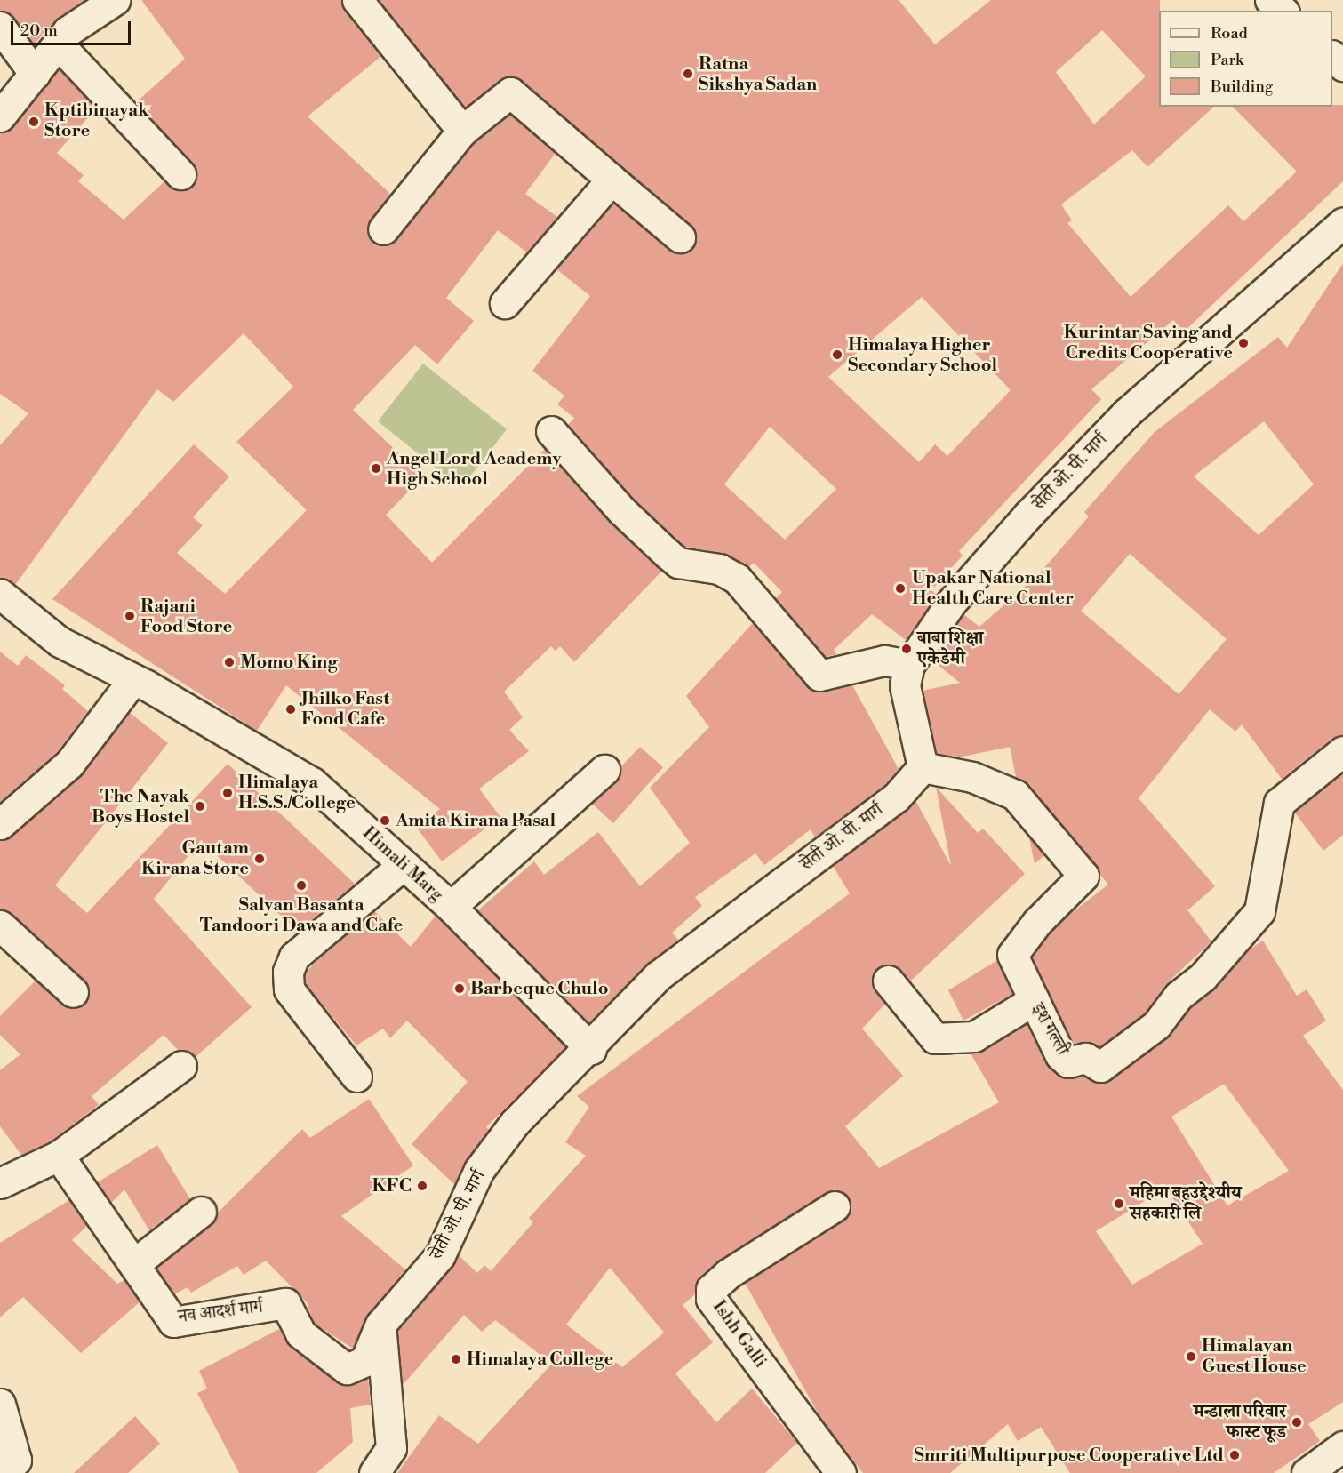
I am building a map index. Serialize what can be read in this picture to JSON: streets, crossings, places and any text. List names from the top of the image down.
{
  "streets": {
    "street": [
      "सेती ओ. पी. मार्ग",
      "Himali Marg",
      "इश गल्ली",
      "नव आदर्श मार्ग",
      "Ishh Galli"
    ]
  },
  "crossings": [
    ["सेती ओ. पी. मार्ग", "Himali Marg"],
    ["सेती ओ. पी. मार्ग", "इश गल्ली"],
    ["सेती ओ. पी. मार्ग", "नव आदर्श मार्ग"]
  ],
  "places": [
    "Ratna Sikshya Sadan",
    "Kptibinayak Store",
    "Kurintar Saving and Credits Cooperative",
    "Himalaya Higher Secondary School",
    "Angel Lord Academy High School",
    "Upakar National Health Care Center",
    "Rajani Food Store",
    "बाबा शिक्षा एकेडेमी",
    "Momo King",
    "Jhilko Fast Food Cafe",
    "Himalaya H.S.S./College",
    "The Nayak Boys Hostel",
    "Amita Kirana Pasal",
    "Gautam Kirana Store",
    "Salyan Basanta Tandoori Dawa and Cafe",
    "Barbeque Chulo",
    "KFC",
    "महिमा बहुउद्देश्यीय सहकारी लि",
    "Himalayan Guest House",
    "Himalaya College",
    "मन्डाला परिवार फास्ट फूड",
    "Smriti Multipurpose Cooperative Ltd"
  ],
  "legend": ["Road", "Park", "Building"],
  "scale_bar": "20 m"
}
